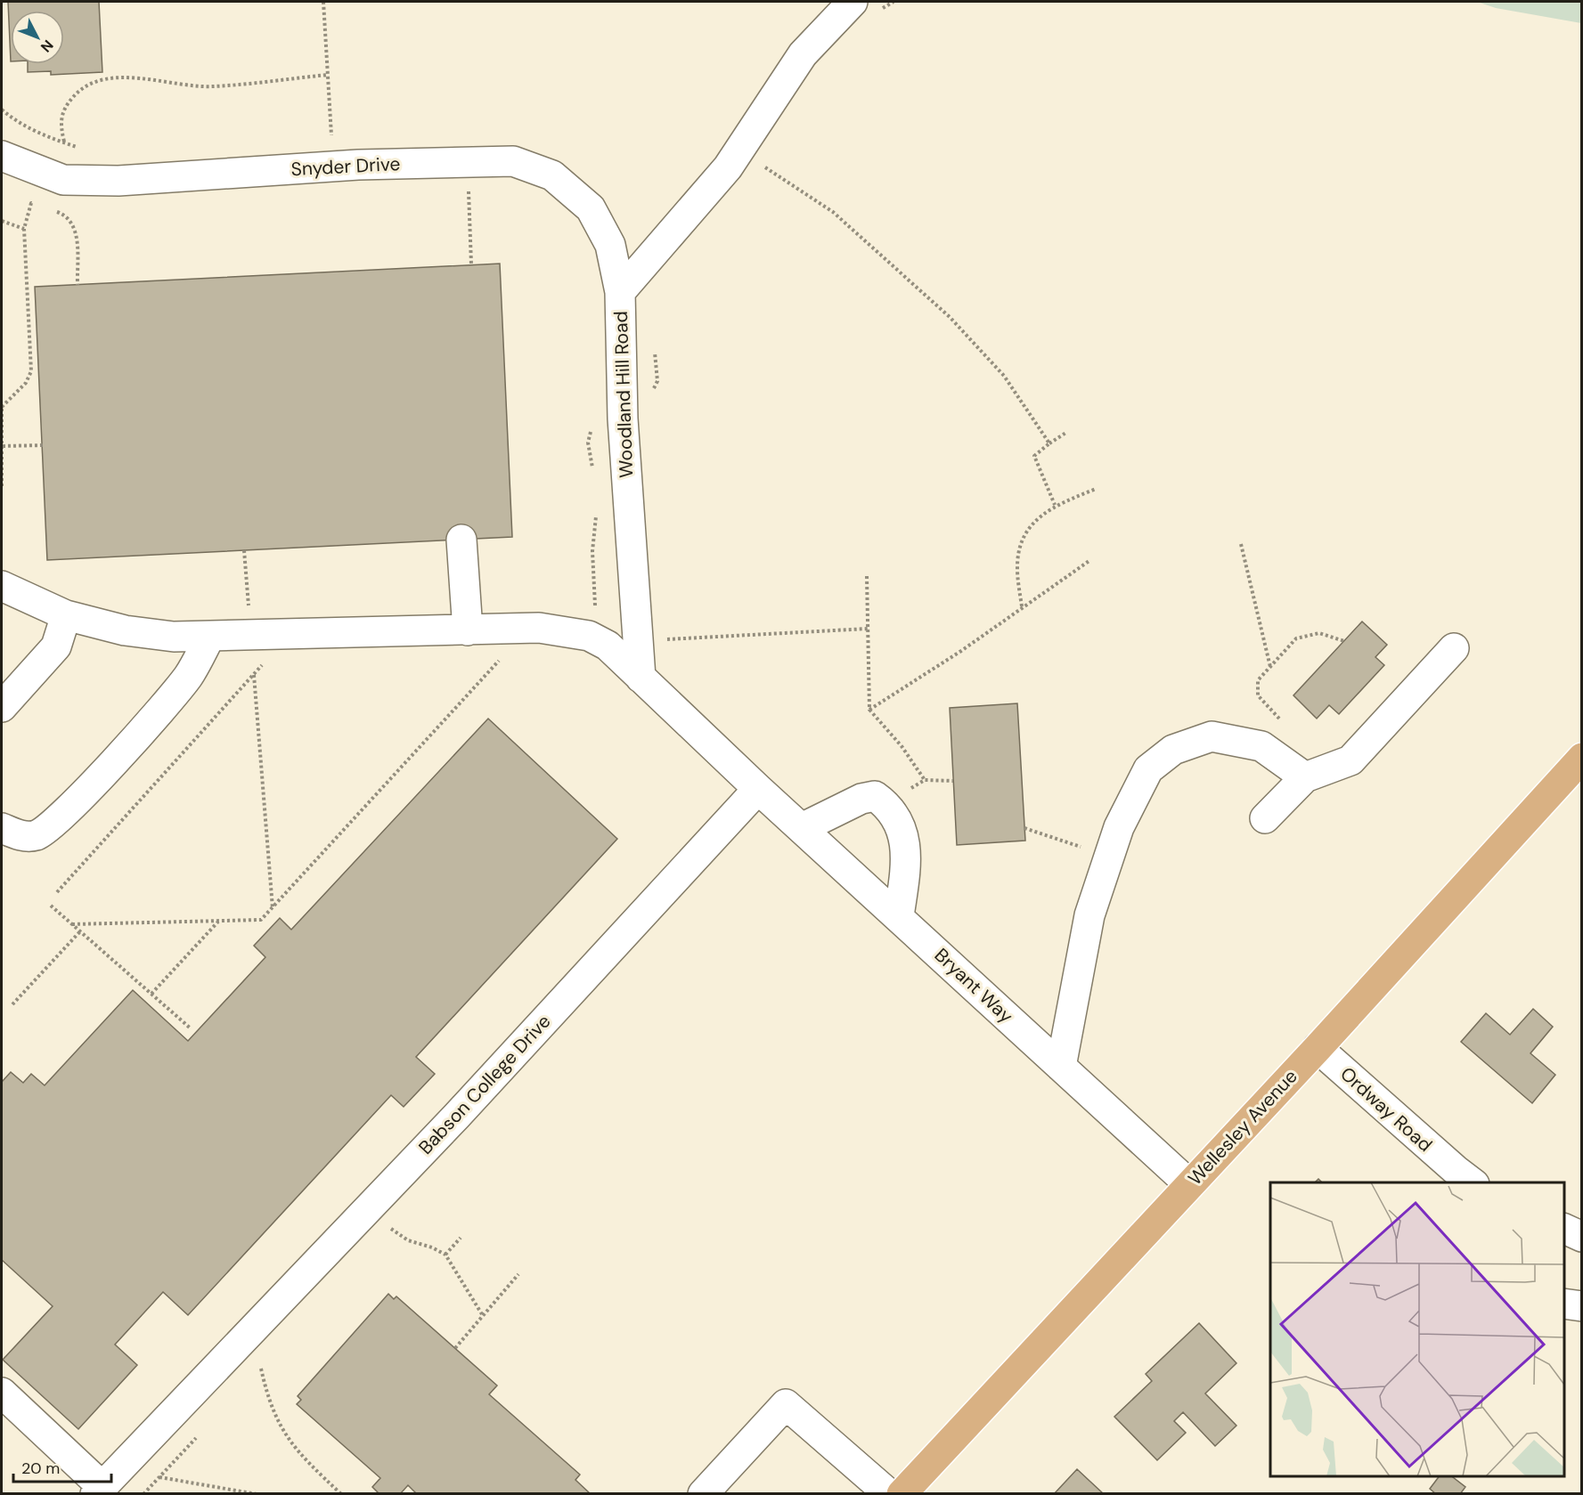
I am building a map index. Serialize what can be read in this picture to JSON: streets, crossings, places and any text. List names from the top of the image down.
{
  "streets": {
    "main road": ["Wellesley Avenue"],
    "street": [
      "Snyder Drive",
      "Woodland Hill Road",
      "Bryant Way",
      "Babson College Drive",
      "Ordway Road"
    ]
  },
  "crossings": [
    ["Snyder Drive", "Woodland Hill Road"],
    ["Bryant Way", "Babson College Drive"],
    ["Bryant Way", "Wellesley Avenue"],
    ["Ordway Road", "Wellesley Avenue"]
  ],
  "scale_bar": "20 m",
  "north": "bottom right"
}
